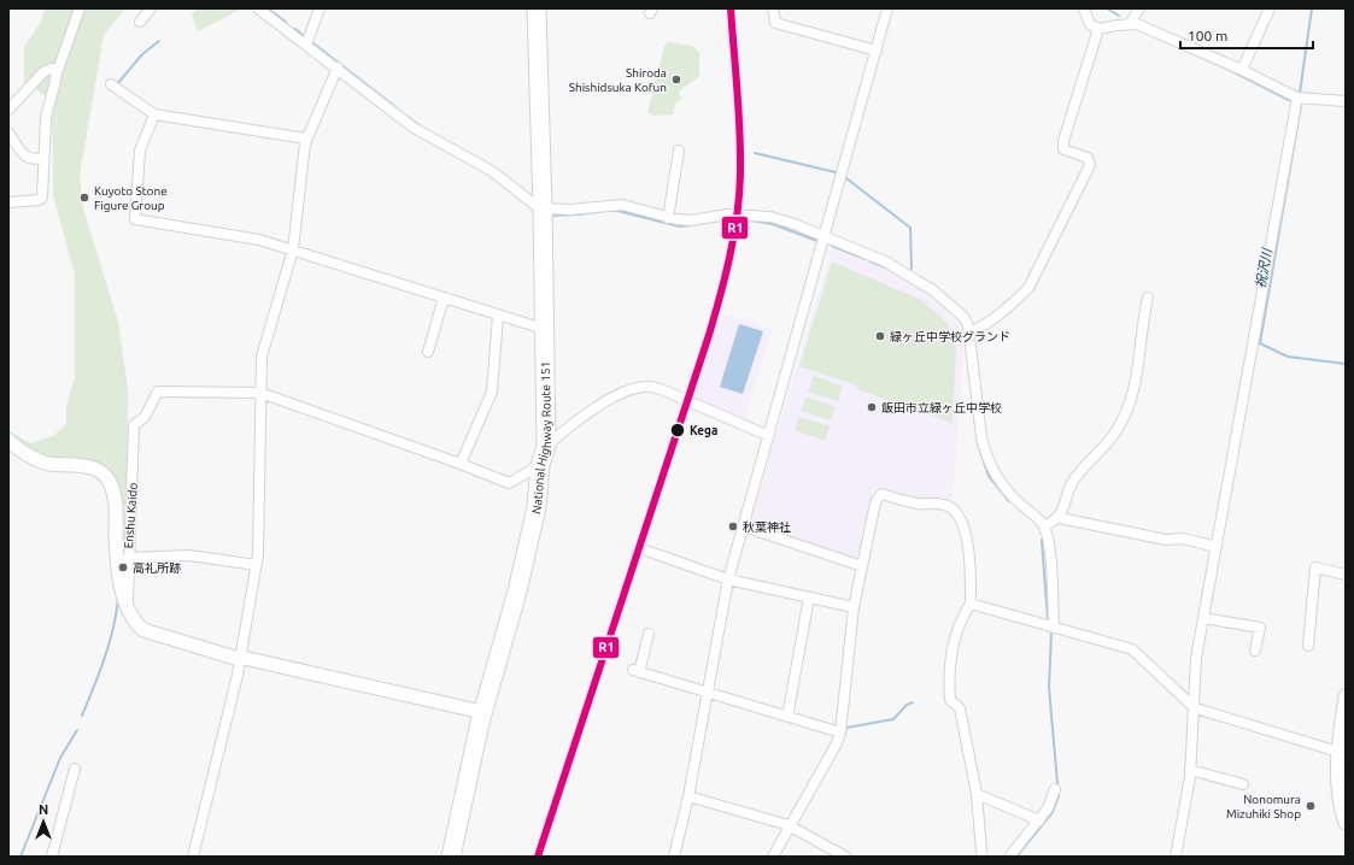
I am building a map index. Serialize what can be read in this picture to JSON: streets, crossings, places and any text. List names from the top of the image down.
{
  "streets": {
    "highway": ["National Highway Route 151"],
    "street": ["Enshu Kaido"]
  },
  "water": ["祝沢川"],
  "places": [
    "Shiroda Shishidsuka Kofun",
    "Kuyoto Stone Figure Group",
    "緑ヶ丘中学校グランド",
    "飯田市立緑ヶ丘中学校",
    "Kega",
    "秋葉神社",
    "高礼所跡",
    "Nonomura Mizuhiki Shop"
  ],
  "lines": ["transit line R1"],
  "scale_bar": "100 m",
  "north": "top"
}
